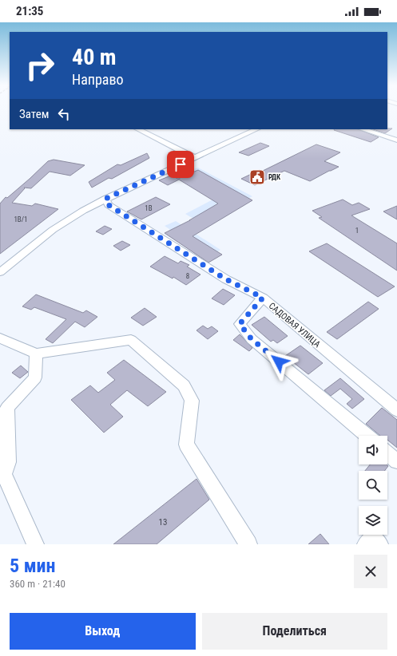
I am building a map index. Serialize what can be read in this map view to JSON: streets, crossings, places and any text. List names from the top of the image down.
{
  "streets": {
    "street": ["САДОВАЯ УЛИЦА"]
  },
  "places": {
    "public building": ["РДК"]
  },
  "house_numbers": [
    "1В",
    "1В/1",
    "1",
    "8",
    "13"
  ],
  "page": {
    "status": "21:35",
    "turn": ["40 m", "Направо"],
    "then": "Затем",
    "heading": ["5 мин", "360 m · 21:40"],
    "buttons": ["Выход", "Поделиться"]
  }
}
